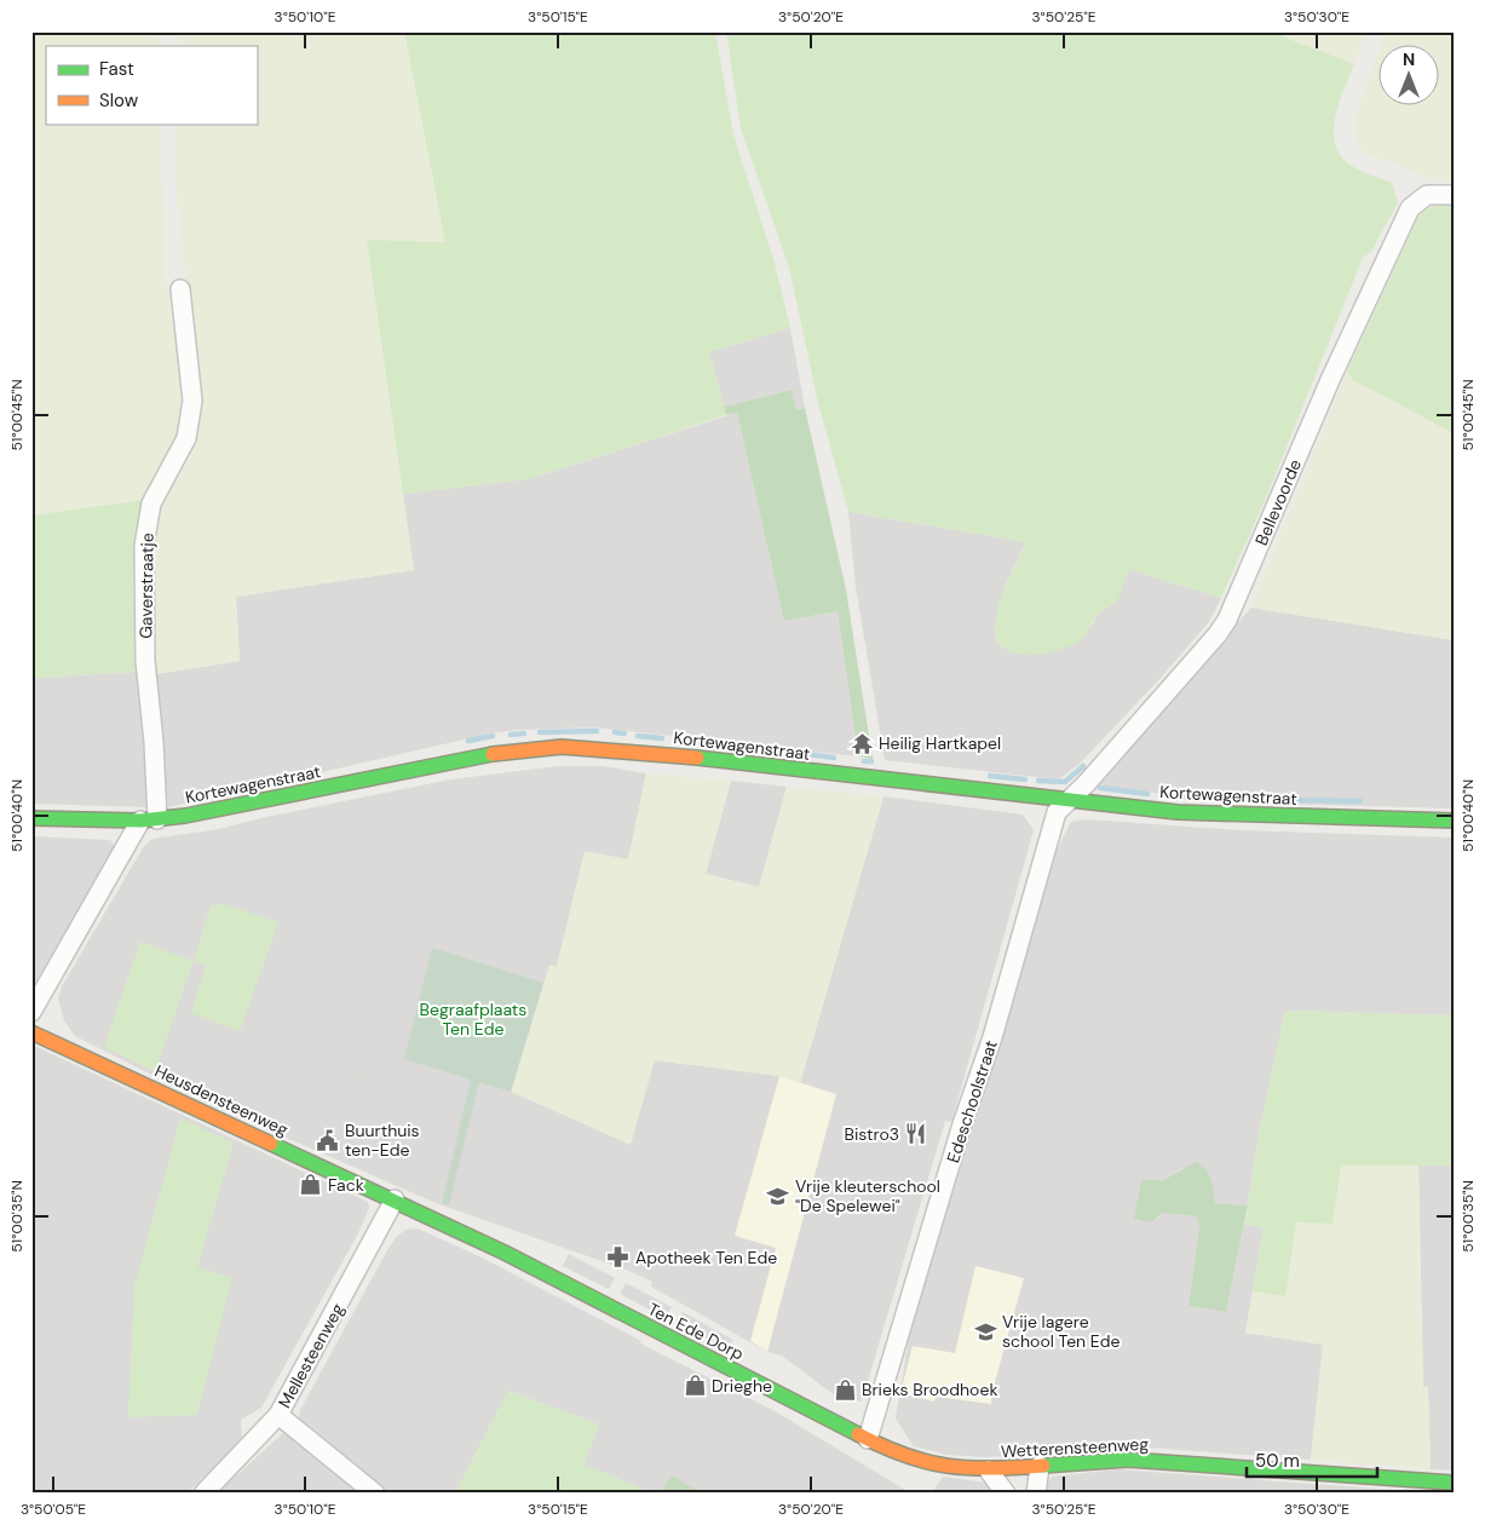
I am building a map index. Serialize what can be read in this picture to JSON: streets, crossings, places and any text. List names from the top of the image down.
{
  "streets": {
    "street": [
      "Bellevoorde",
      "Gaverstraatje",
      "Kortewagenstraat",
      "Heusdensteenweg",
      "Edeschoolstraat",
      "Ten Ede Dorp",
      "Mellesteenweg",
      "Wetterensteenweg"
    ]
  },
  "crossings": [
    ["Bellevoorde", "Kortewagenstraat"],
    ["Bellevoorde", "Edeschoolstraat"],
    ["Gaverstraatje", "Kortewagenstraat"],
    ["Kortewagenstraat", "Edeschoolstraat"],
    ["Heusdensteenweg", "Ten Ede Dorp"],
    ["Heusdensteenweg", "Mellesteenweg"],
    ["Edeschoolstraat", "Ten Ede Dorp"],
    ["Ten Ede Dorp", "Mellesteenweg"],
    ["Ten Ede Dorp", "Wetterensteenweg"]
  ],
  "parks": ["Begraafplaats Ten Ede"],
  "places": {
    "temple": ["Heilig Hartkapel"],
    "restaurant": ["Bistro3"],
    "public building": ["Buurthuis ten-Ede"],
    "shop": ["Fack", "Drieghe", "Brieks Broodhoek"],
    "school or university": ["Vrije kleuterschool \"De Spelewei\"", "Vrije lagere school Ten Ede"],
    "pharmacy": ["Apotheek Ten Ede"]
  },
  "legend": ["Fast", "Slow"],
  "scale_bar": "50 m",
  "north": "top",
  "coordinates": [
    "3°50'10\"E",
    "3°50'15\"E",
    "3°50'20\"E",
    "3°50'25\"E",
    "3°50'30\"E",
    "51°00'45\"N",
    "51°00'40\"N",
    "51°00'35\"N",
    "3°50'05\"E"
  ]
}
